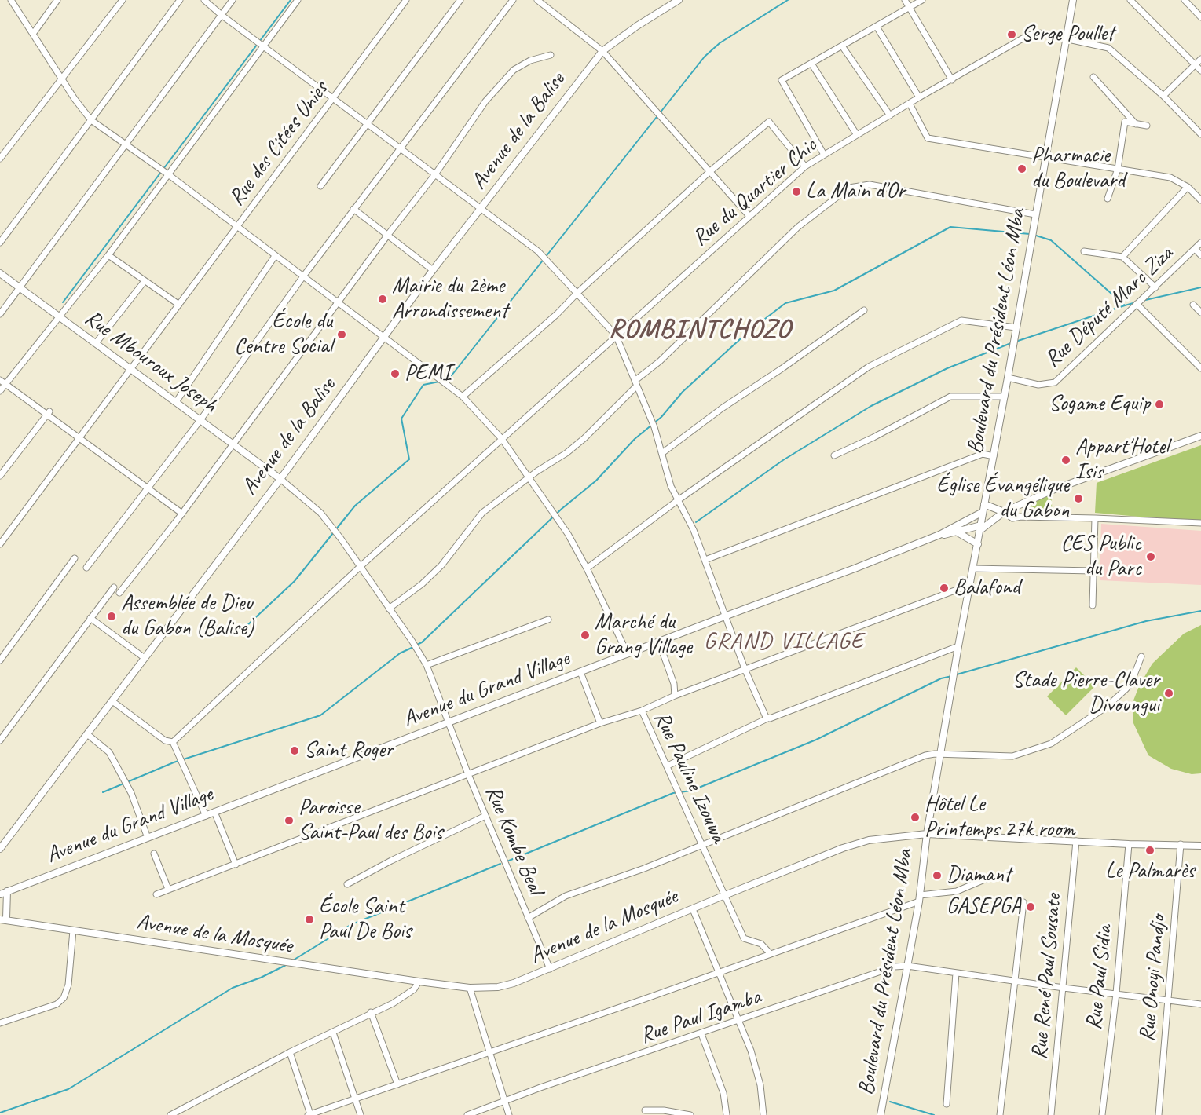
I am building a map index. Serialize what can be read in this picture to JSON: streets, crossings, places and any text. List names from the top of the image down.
{
  "streets": {
    "street": [
      "Avenue de la Balise",
      "Rue des Citées Unies",
      "Rue du Quartier Chic",
      "Rue Député Marc Ziza",
      "Boulevard du Président Léon Mba",
      "Rue Mbouroux Joseph",
      "Avenue du Grand Village",
      "Rue Pauline Izouwa",
      "Rue Kombe Beal",
      "Avenue de la Mosquée",
      "Rue René Paul Sousate",
      "Rue Paul Sidia",
      "Rue Onoyi Pandjo",
      "Rue Paul Igamba"
    ]
  },
  "crossings": [
    ["Avenue de la Balise", "Rue des Citées Unies"],
    ["Avenue de la Balise", "Rue Mbouroux Joseph"],
    ["Avenue de la Balise", "Rue Kombe Beal"],
    ["Rue des Citées Unies", "Rue du Quartier Chic"],
    ["Rue du Quartier Chic", "Boulevard du Président Léon Mba"],
    ["Rue du Quartier Chic", "Rue Kombe Beal"],
    ["Rue Député Marc Ziza", "Boulevard du Président Léon Mba"],
    ["Boulevard du Président Léon Mba", "Avenue du Grand Village"],
    ["Boulevard du Président Léon Mba", "Avenue de la Mosquée"],
    ["Boulevard du Président Léon Mba", "Rue Paul Igamba"],
    ["Rue Mbouroux Joseph", "Rue Kombe Beal"],
    ["Avenue du Grand Village", "Rue Kombe Beal"],
    ["Rue Pauline Izouwa", "Rue Kombe Beal"],
    ["Rue Pauline Izouwa", "Avenue de la Mosquée"],
    ["Rue Kombe Beal", "Avenue de la Mosquée"],
    ["Avenue de la Mosquée", "Rue René Paul Sousate"],
    ["Avenue de la Mosquée", "Rue Paul Sidia"],
    ["Avenue de la Mosquée", "Rue Onoyi Pandjo"]
  ],
  "districts": ["ROMBINTCHOZO", "GRAND VILLAGE"],
  "places": [
    "Serge Poullet",
    "Pharmacie du Boulevard",
    "La Main d'Or",
    "Mairie du 2ème Arrondissement",
    "École du Centre Social",
    "PEMI",
    "Sogame Equip",
    "Appart'Hotel Isis",
    "Église Évangélique du Gabon",
    "CES Public du Parc",
    "Balafond",
    "Assemblée de Dieu du Gabon (Balise)",
    "Marché du Grang Village",
    "Stade Pierre-Claver Divoungui",
    "Saint Roger",
    "Hôtel Le Printemps 27k room",
    "Paroisse Saint-Paul des Bois",
    "Le Palmarès",
    "Diamant",
    "GASEPGA",
    "École Saint Paul De Bois"
  ]
}
